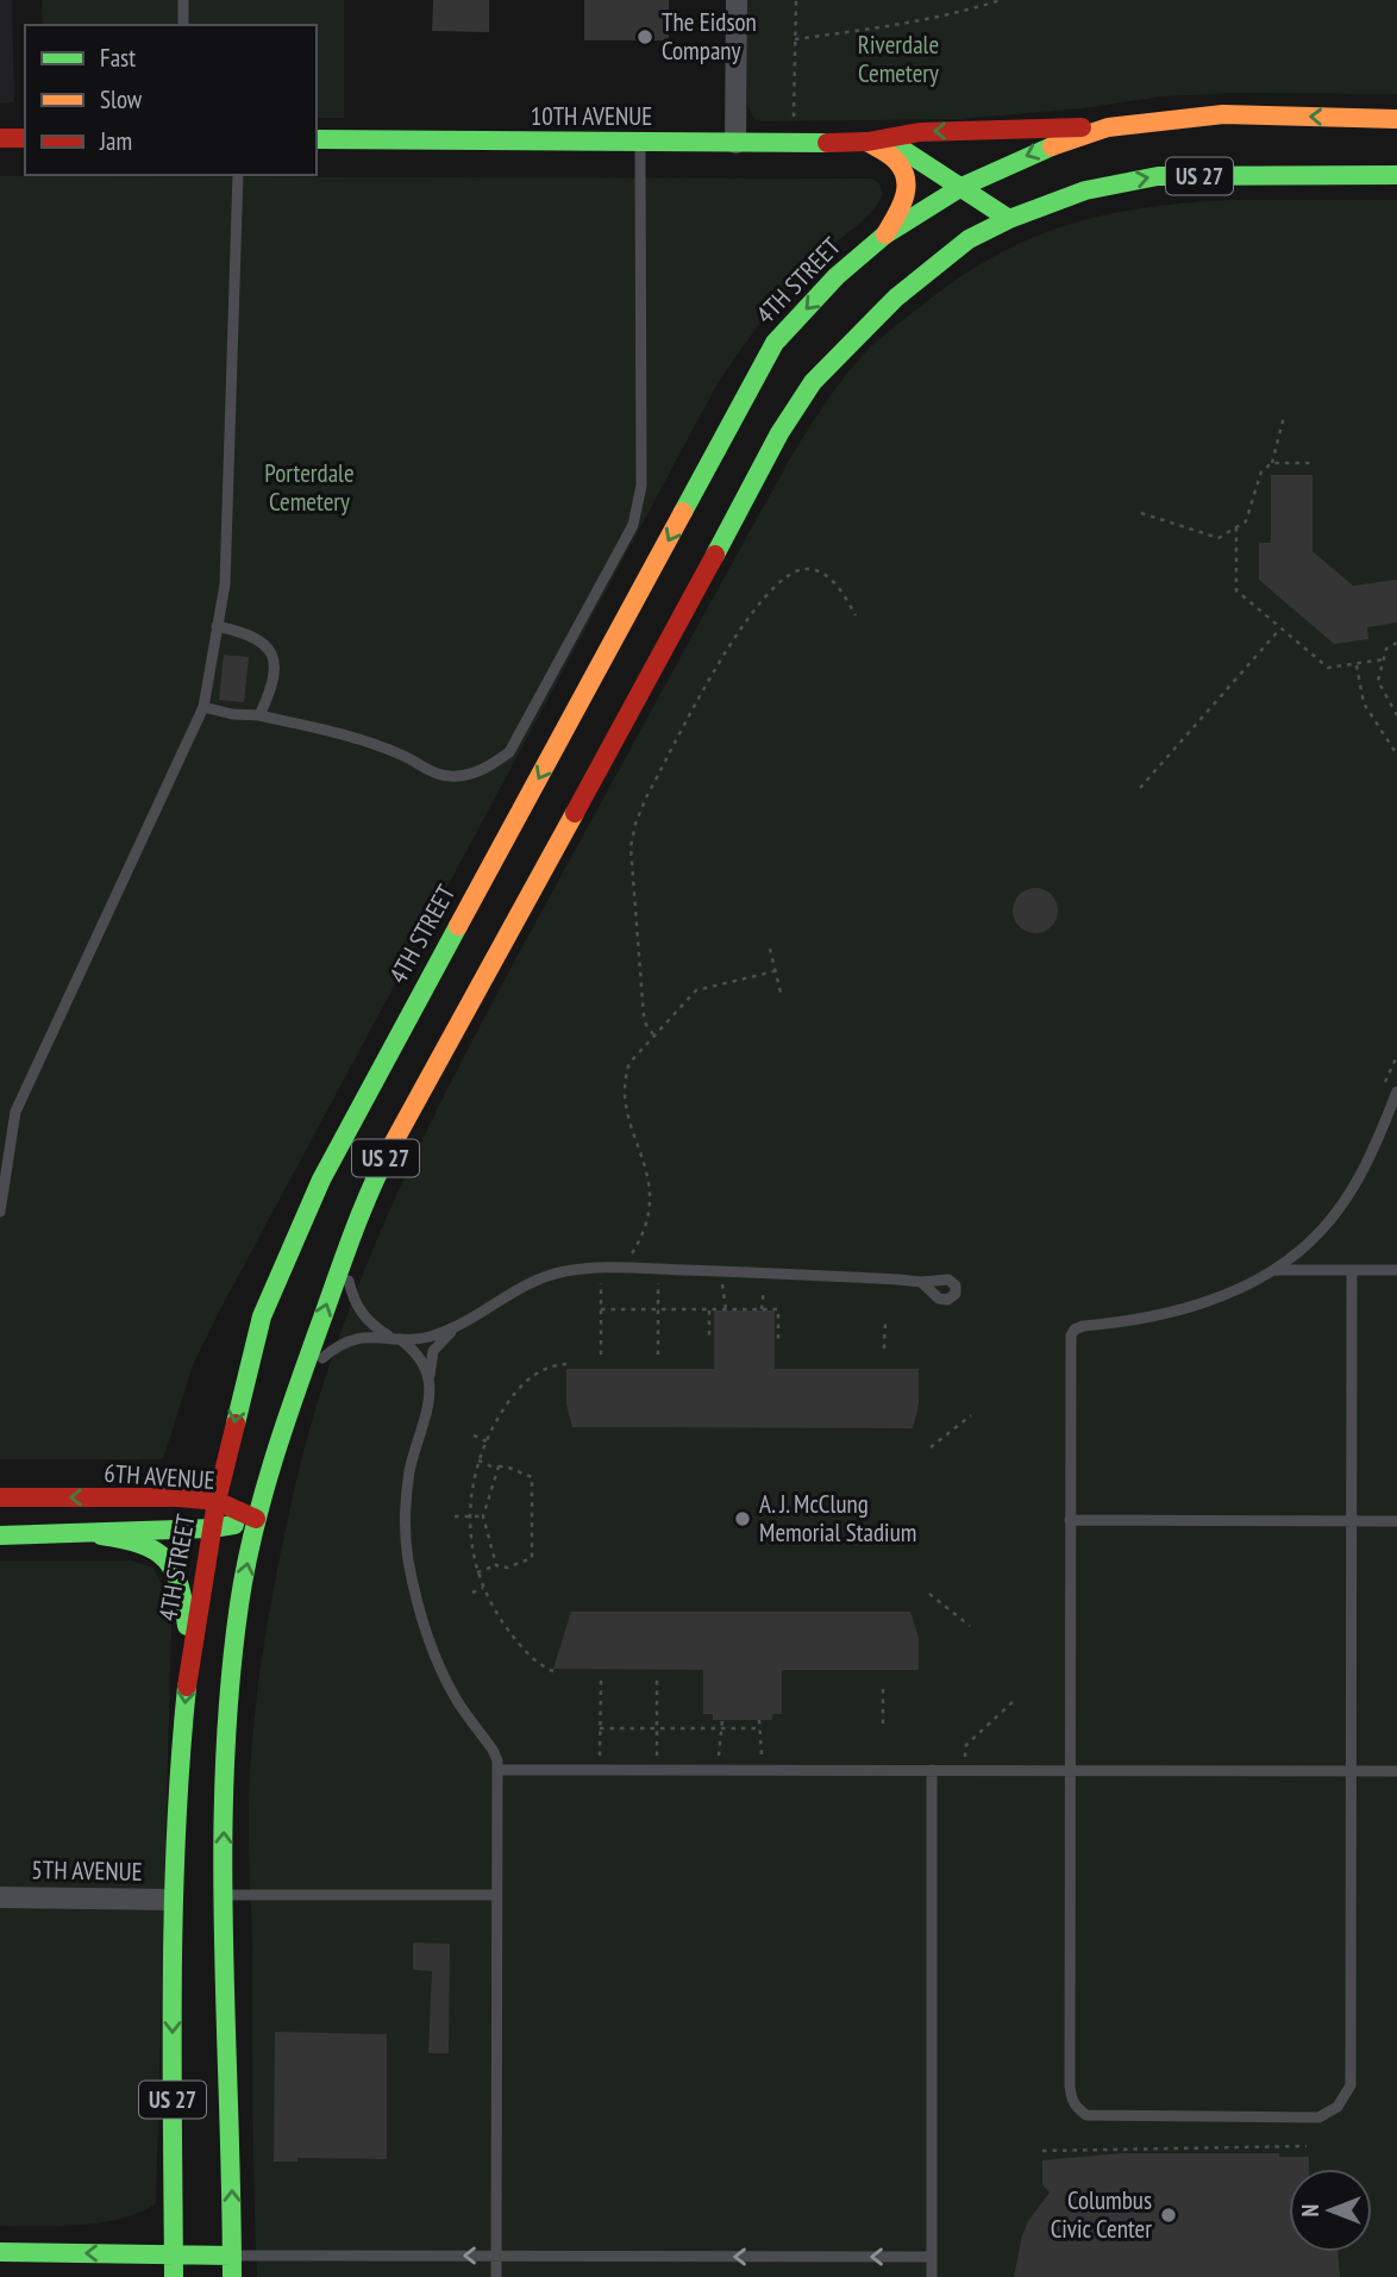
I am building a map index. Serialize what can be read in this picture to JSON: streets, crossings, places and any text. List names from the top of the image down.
{
  "streets": {
    "main road": [
      "10TH AVENUE",
      "US 27",
      "4TH STREET",
      "6TH AVENUE"
    ],
    "street": ["5TH AVENUE"]
  },
  "crossings": [
    ["10TH AVENUE", "US 27"],
    ["10TH AVENUE", "4TH STREET"],
    ["US 27", "6TH AVENUE"],
    ["4TH STREET", "6TH AVENUE"],
    ["4TH STREET", "5TH AVENUE"]
  ],
  "parks": ["Riverdale Cemetery", "Porterdale Cemetery"],
  "places": ["The Eidson Company", "A. J. McClung Memorial Stadium", "Columbus Civic Center"],
  "legend": ["Fast", "Slow", "Jam"],
  "north": "left"
}
